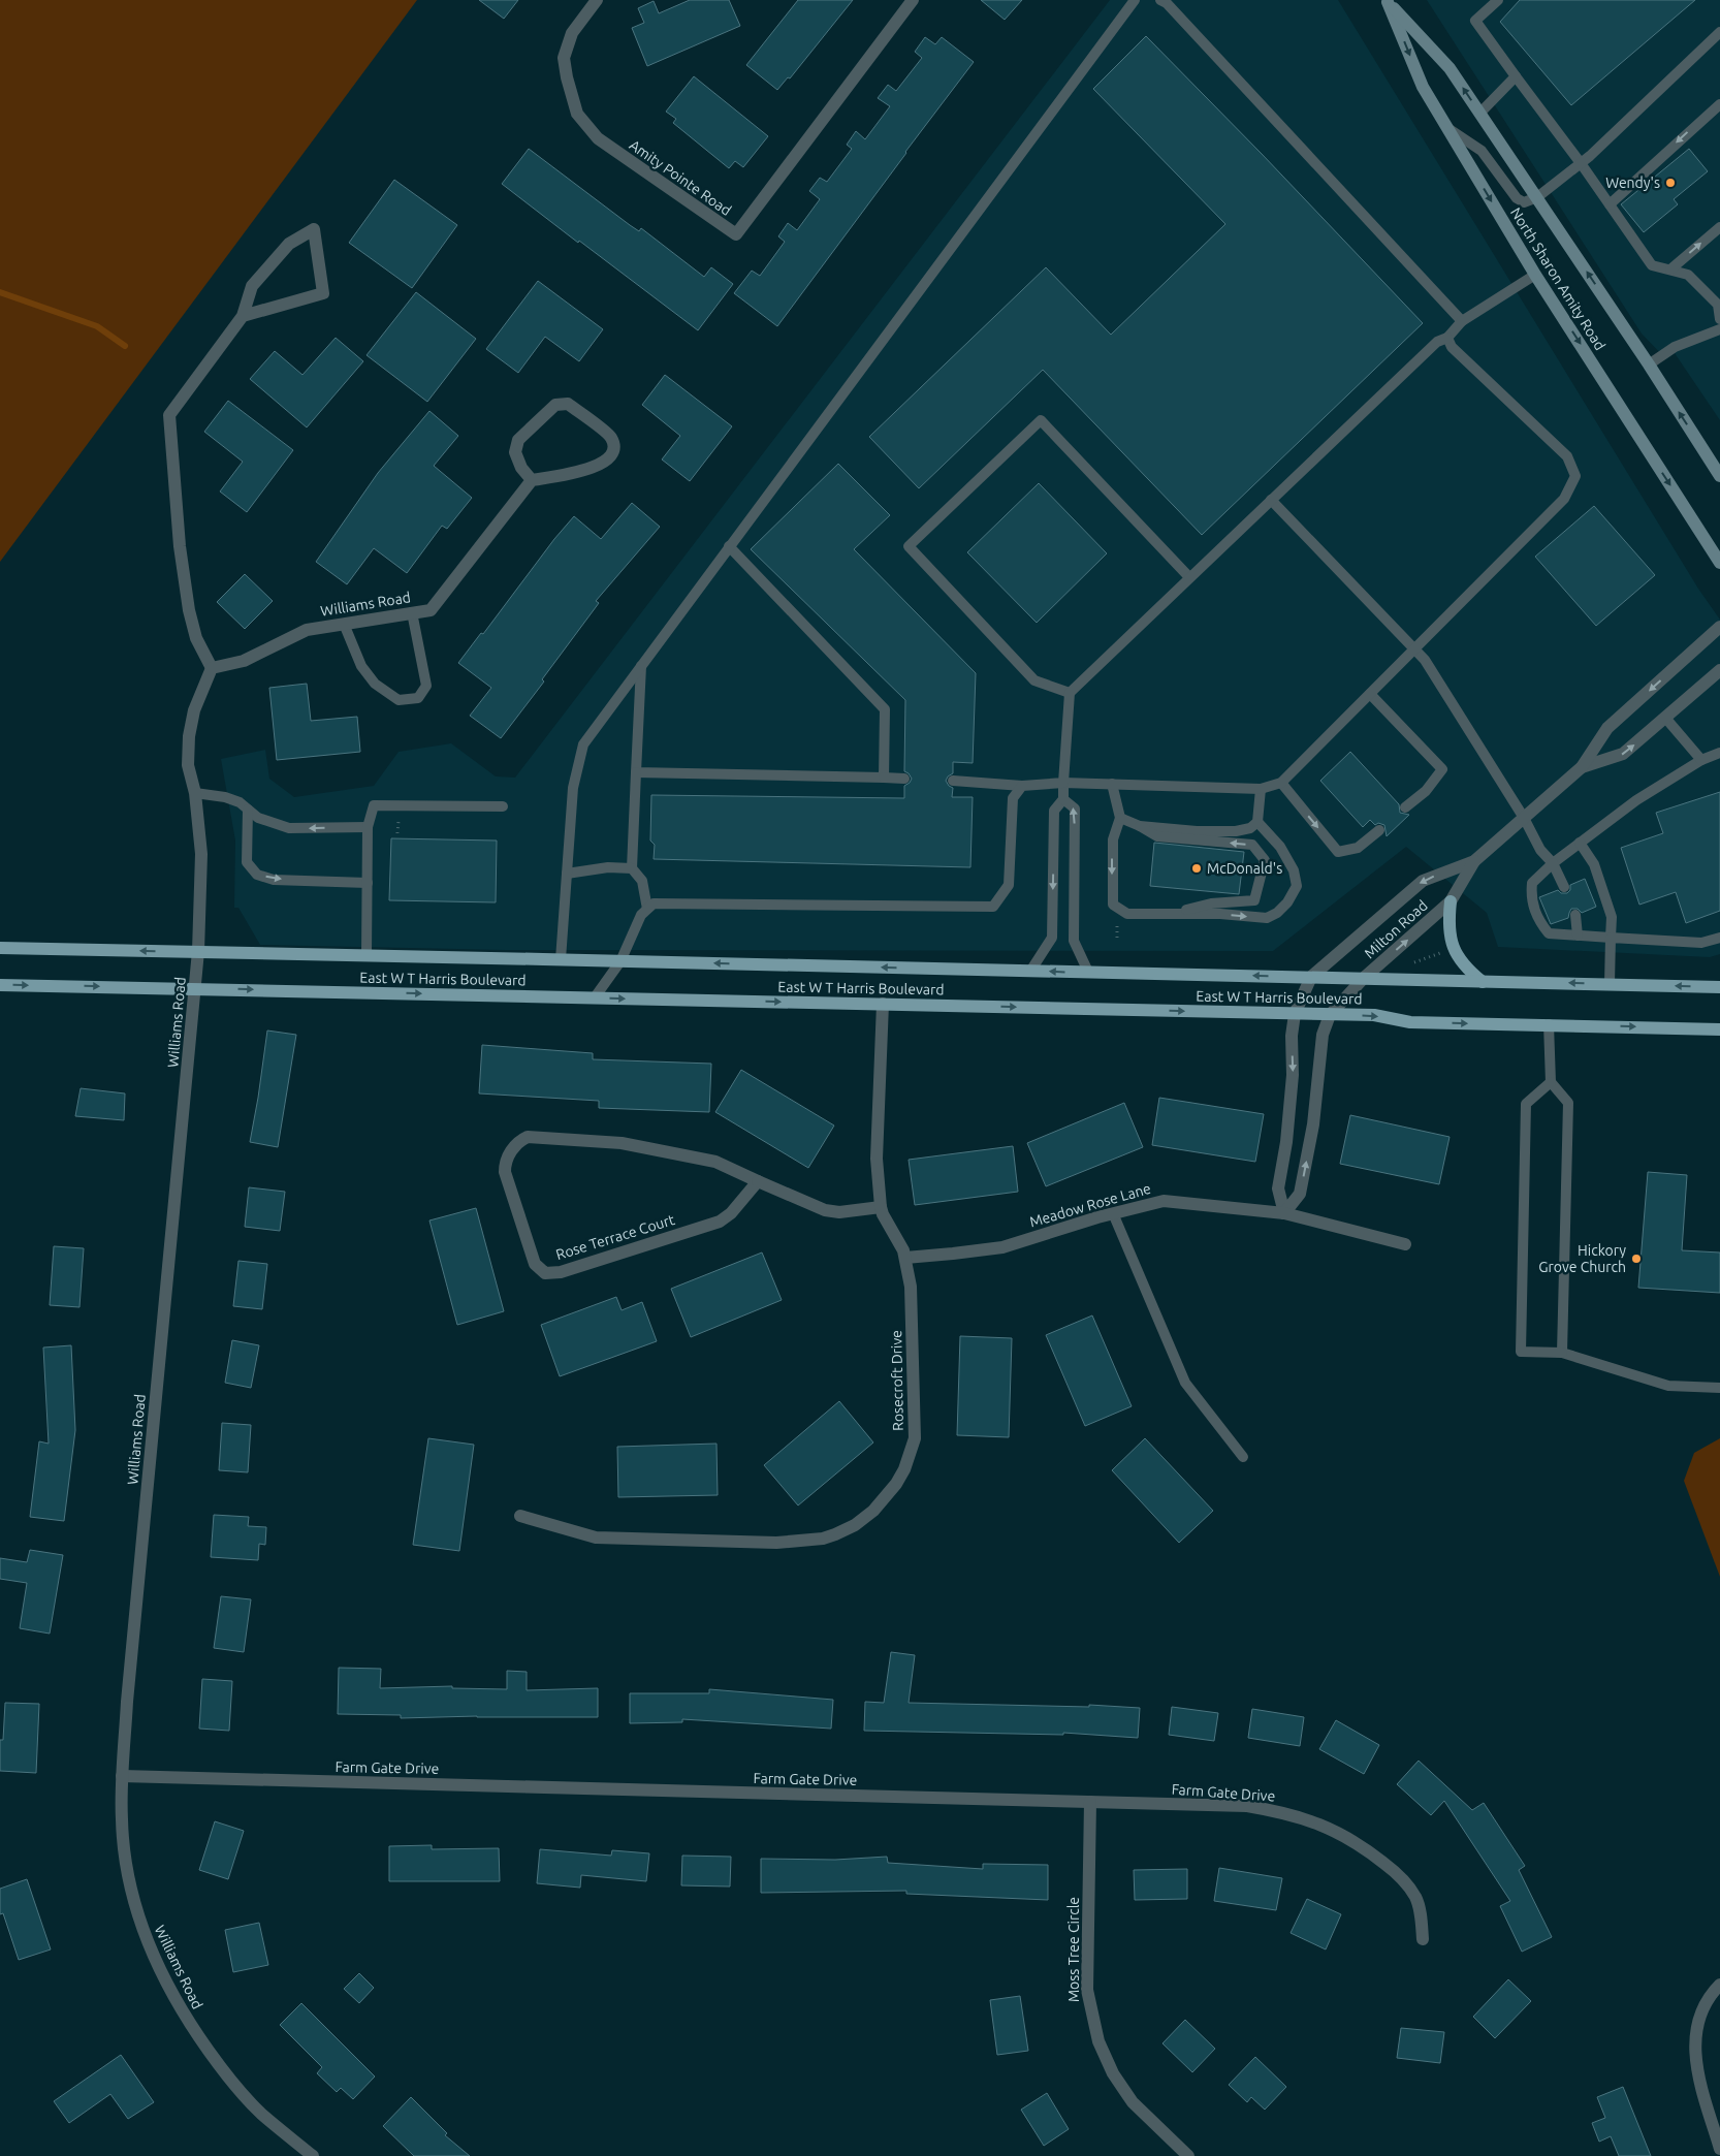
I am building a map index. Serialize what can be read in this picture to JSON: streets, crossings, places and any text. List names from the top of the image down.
{
  "streets": {
    "main road": ["North Sharon Amity Road", "East W T Harris Boulevard"],
    "street": [
      "Amity Pointe Road",
      "Williams Road",
      "Milton Road",
      "Meadow Rose Lane",
      "Rose Terrace Court",
      "Rosecroft Drive",
      "Farm Gate Drive",
      "Moss Tree Circle"
    ]
  },
  "crossings": [
    ["Williams Road", "East W T Harris Boulevard"],
    ["Williams Road", "Farm Gate Drive"],
    ["Milton Road", "East W T Harris Boulevard"],
    ["East W T Harris Boulevard", "Rosecroft Drive"],
    ["Meadow Rose Lane", "Rosecroft Drive"],
    ["Rose Terrace Court", "Rosecroft Drive"],
    ["Farm Gate Drive", "Moss Tree Circle"]
  ],
  "places": ["Wendy's", "McDonald's", "Hickory Grove Church"]
}
